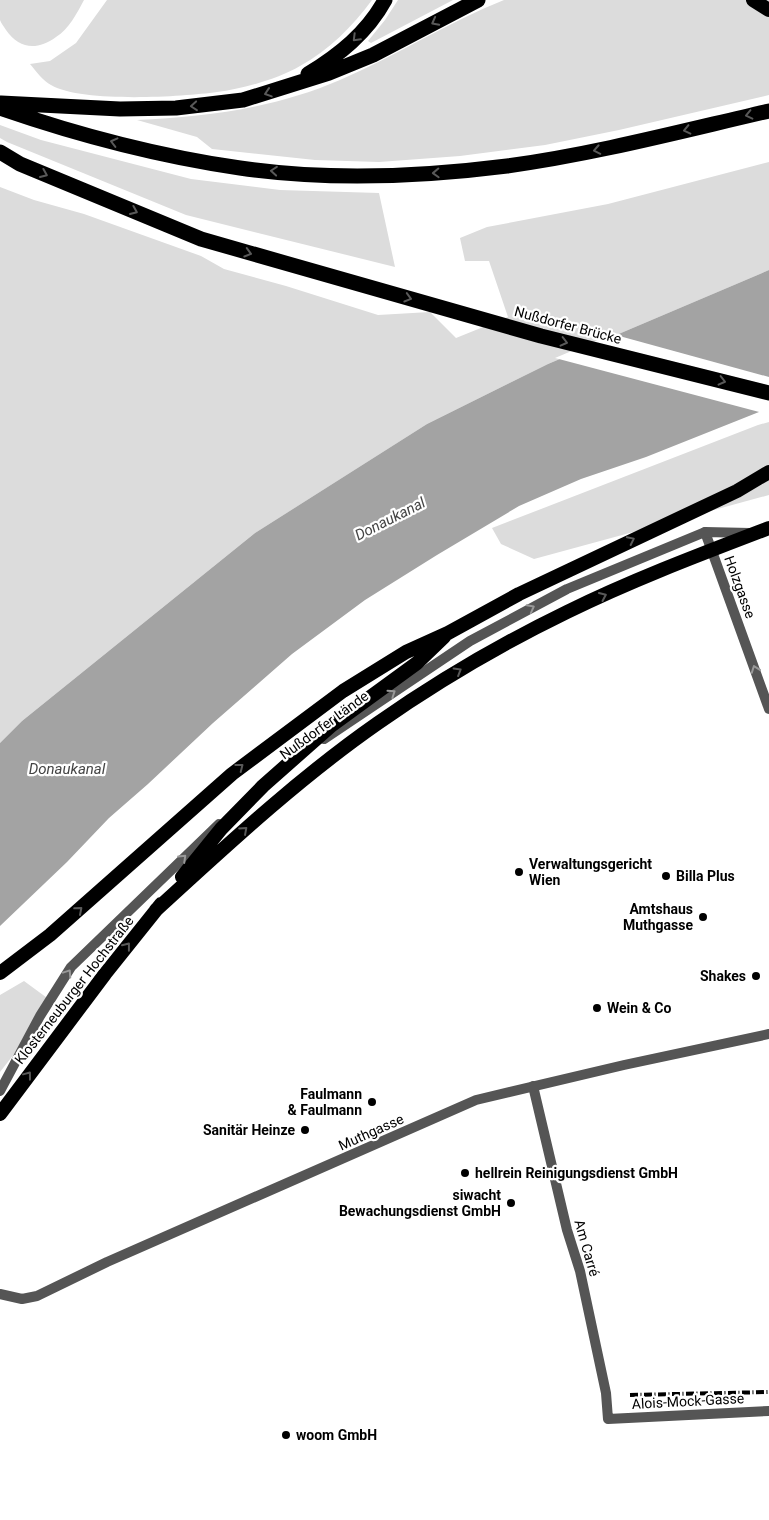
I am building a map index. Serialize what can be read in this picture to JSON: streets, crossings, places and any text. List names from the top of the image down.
{
  "streets": {
    "highway": ["Nußdorfer Brücke", "Klosterneuburger Hochstraße"],
    "street": [
      "Holzgasse",
      "Nußdorfer Lände",
      "Muthgasse",
      "Am Carré",
      "Alois-Mock-Gasse"
    ]
  },
  "crossings": [
    ["Holzgasse", "Nußdorfer Lände"],
    ["Muthgasse", "Am Carré"],
    ["Am Carré", "Alois-Mock-Gasse"]
  ],
  "one_way": ["Holzgasse", "Nußdorfer Lände"],
  "water": ["Donaukanal"],
  "places": [
    "Verwaltungsgericht Wien",
    "Billa Plus",
    "Amtshaus Muthgasse",
    "Shakes",
    "Wein & Co",
    "Faulmann & Faulmann",
    "Sanitär Heinze",
    "hellrein Reinigungsdienst GmbH",
    "siwacht Bewachungsdienst GmbH",
    "woom GmbH"
  ]
}
